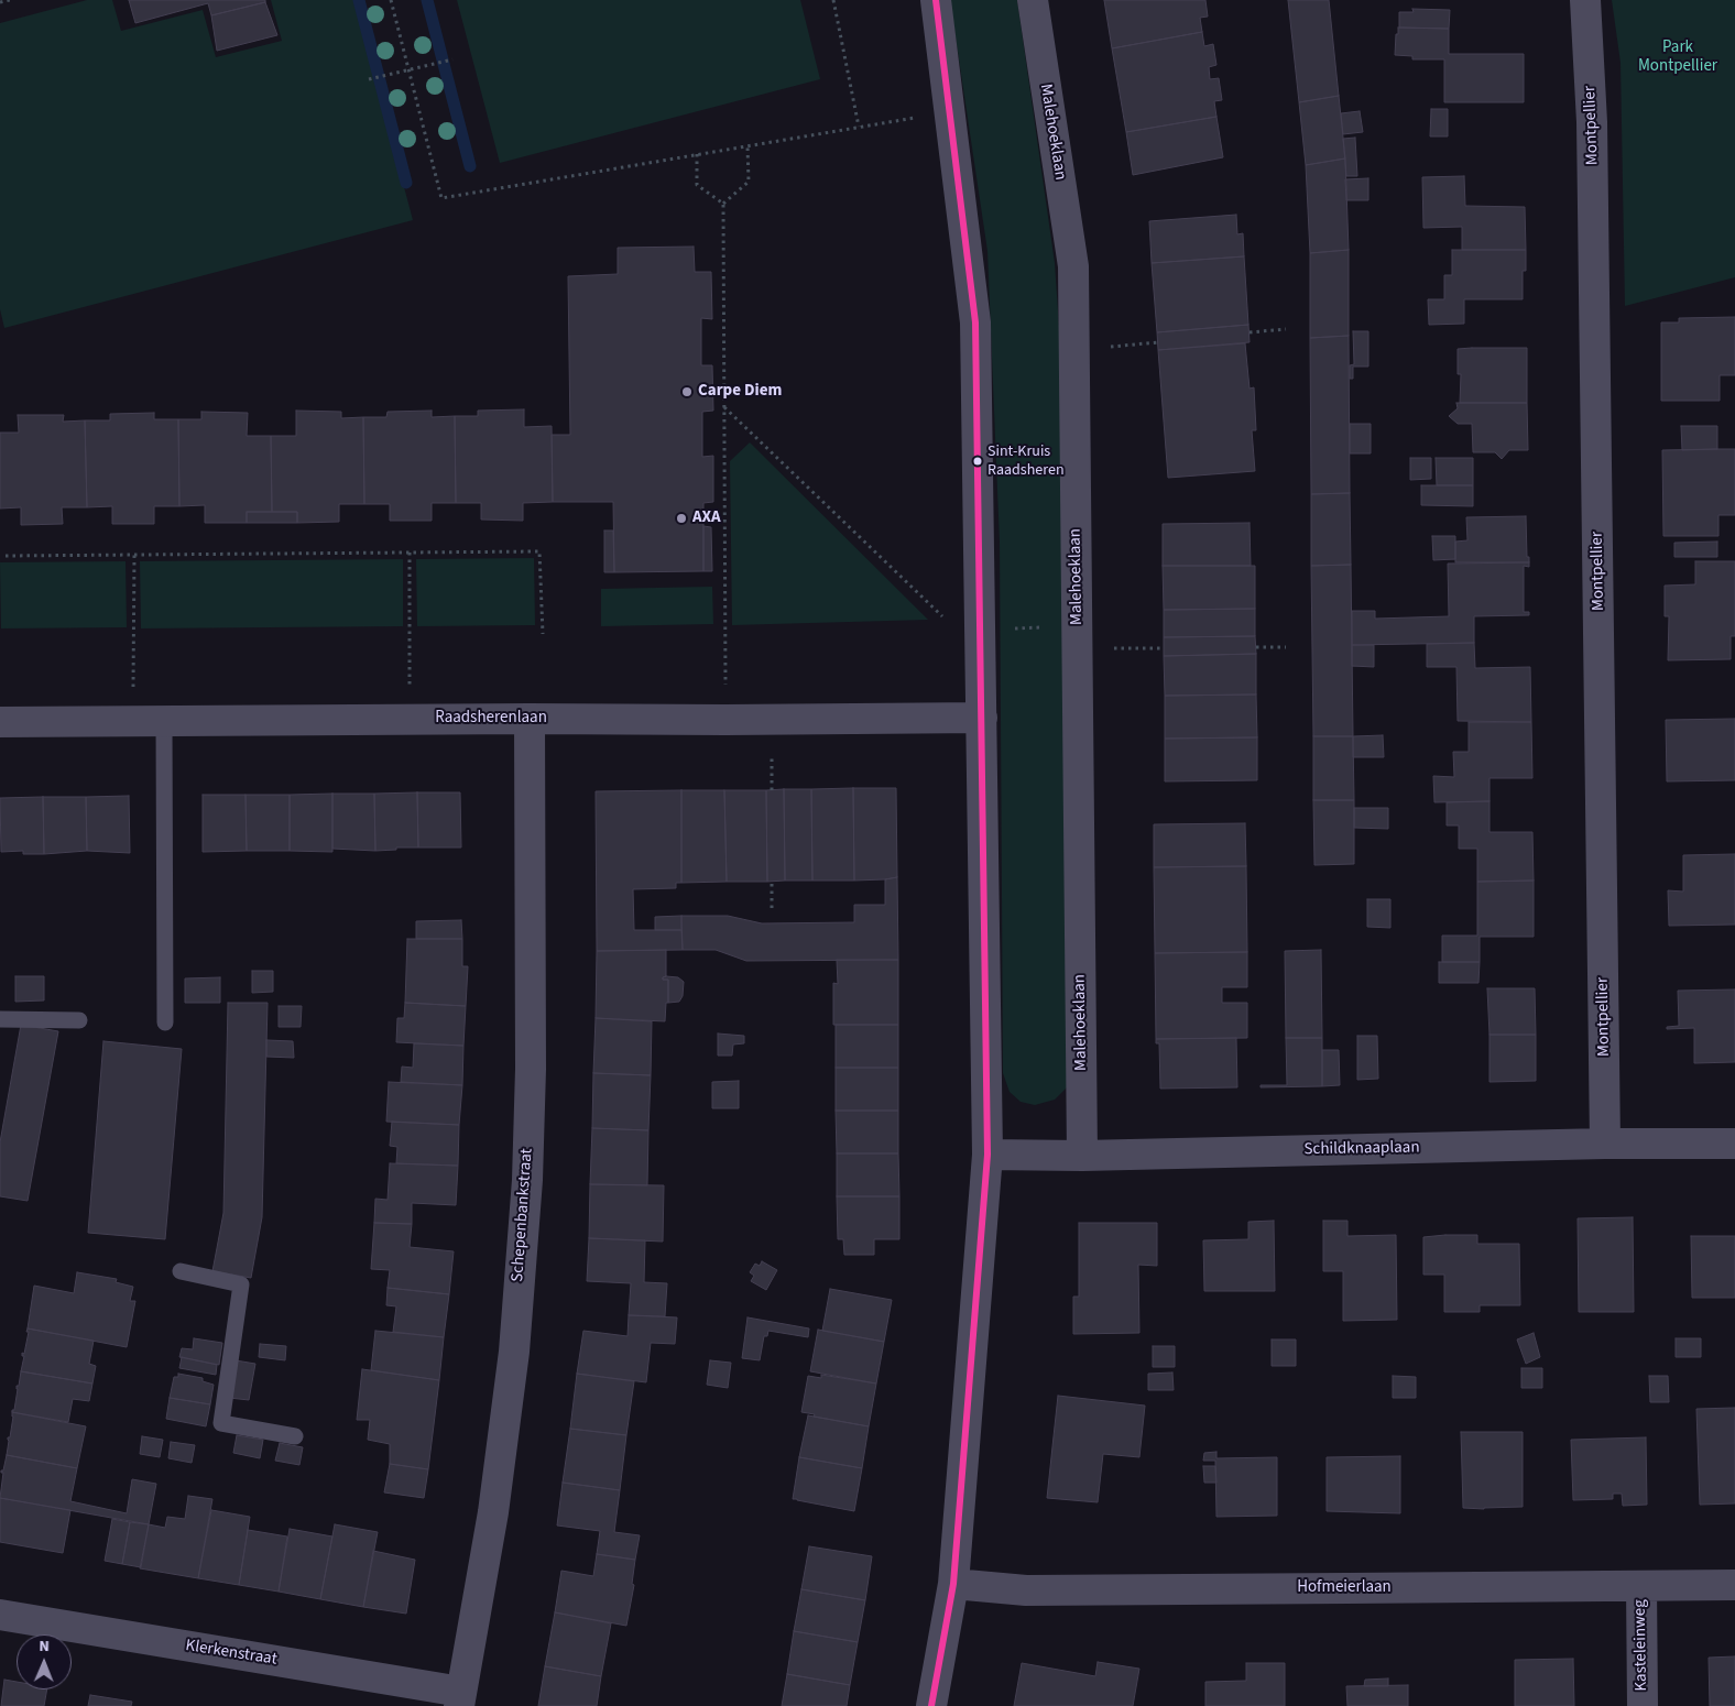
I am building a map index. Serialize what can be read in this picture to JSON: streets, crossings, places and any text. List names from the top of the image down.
{
  "streets": {
    "street": [
      "Montpellier",
      "Malehoeklaan",
      "Raadsherenlaan",
      "Schildknaaplaan",
      "Schepenbankstraat",
      "Hofmeierlaan",
      "Kasteleinweg",
      "Klerkenstraat"
    ]
  },
  "crossings": [
    ["Montpellier", "Schildknaaplaan"],
    ["Malehoeklaan", "Schildknaaplaan"],
    ["Raadsherenlaan", "Schepenbankstraat"],
    ["Schepenbankstraat", "Klerkenstraat"],
    ["Hofmeierlaan", "Kasteleinweg"]
  ],
  "parks": ["Park Montpellier"],
  "places": ["Carpe Diem", "Sint-Kruis Raadsheren", "AXA"],
  "north": "top"
}
